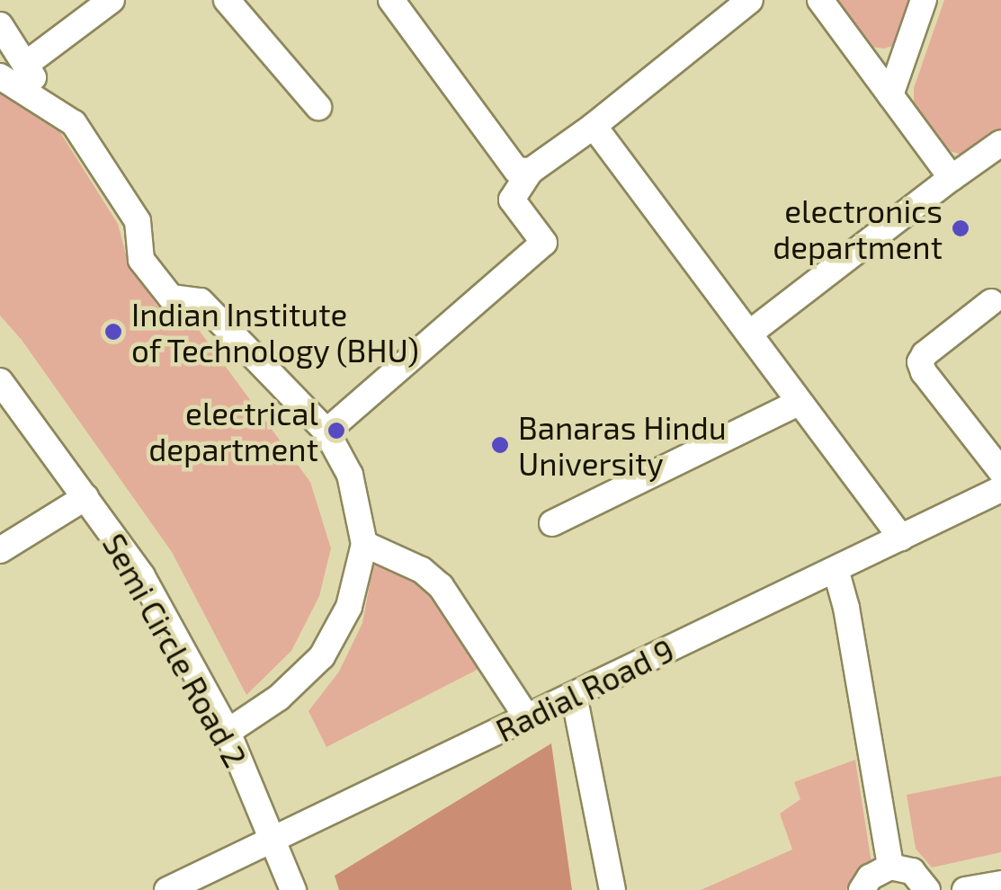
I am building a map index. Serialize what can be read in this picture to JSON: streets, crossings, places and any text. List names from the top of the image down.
{
  "streets": {
    "street": ["Semi Circle Road 2", "Radial Road 9"]
  },
  "crossings": [
    ["Semi Circle Road 2", "Radial Road 9"]
  ],
  "places": [
    "electronics department",
    "Indian Institute of Technology (BHU)",
    "electrical department",
    "Banaras Hindu University"
  ]
}
